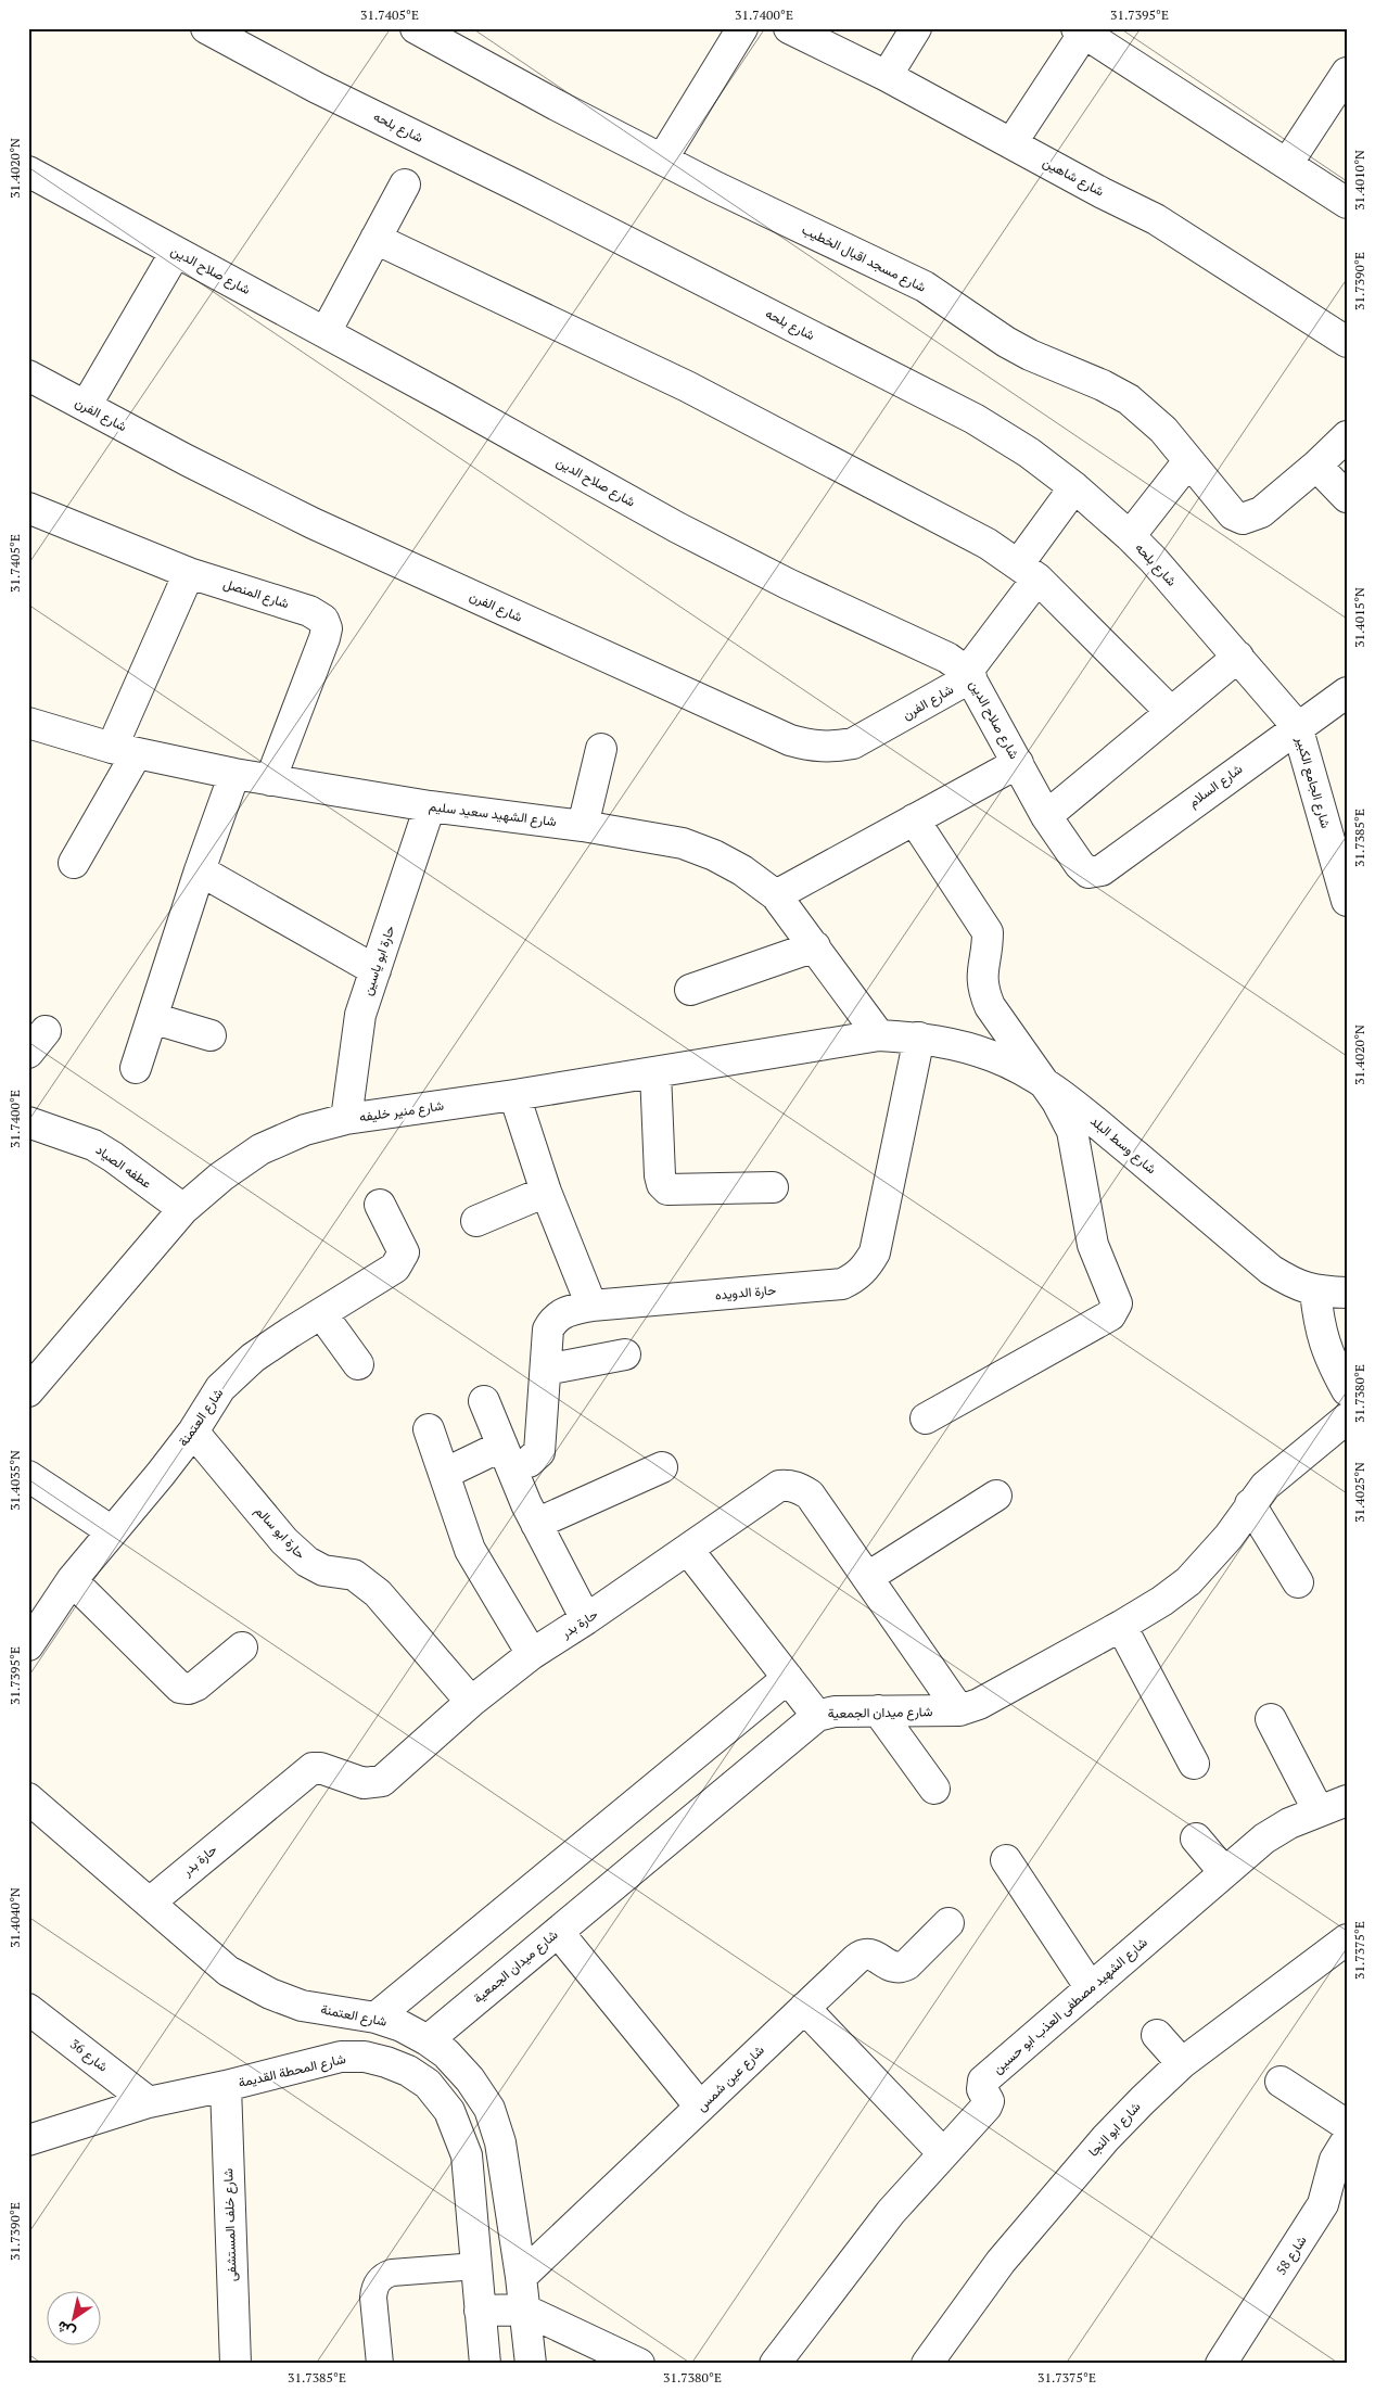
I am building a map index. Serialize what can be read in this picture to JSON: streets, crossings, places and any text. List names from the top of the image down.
{
  "streets": {
    "street": [
      "شارع بلحه",
      "شارع شاهين",
      "شارع مسجد اقبال الخطيب",
      "شارع صلاح الدين",
      "شارع الفرن",
      "شارع المنصل",
      "شارع الجامع الكبير",
      "شارع السلام",
      "شارع الشهيد سعيد سليم",
      "حارة ابو ياسين",
      "شارع منير خليفه",
      "شارع وسط البلد",
      "عطفه الصياد",
      "حارة الدويده",
      "شارع العتمنة",
      "حارة ابو سالم",
      "حارة بدر",
      "شارع ميدان الجمعية",
      "شارع الشهيد مصطفى العذب ابو حسين",
      "شارع 36",
      "شارع المحطة القديمة",
      "شارع عين شمس",
      "شارع ابو النجا",
      "شارع خلف المستشفى",
      "شارع 58"
    ]
  },
  "crossings": [
    ["شارع بلحه", "شارع الجامع الكبير"],
    ["شارع بلحه", "شارع السلام"],
    ["شارع صلاح الدين", "شارع الفرن"],
    ["شارع صلاح الدين", "شارع السلام"],
    ["شارع المنصل", "شارع الشهيد سعيد سليم"],
    ["شارع الجامع الكبير", "شارع السلام"],
    ["شارع الشهيد سعيد سليم", "حارة ابو ياسين"],
    ["شارع الشهيد سعيد سليم", "شارع منير خليفه"],
    ["شارع الشهيد سعيد سليم", "شارع وسط البلد"],
    ["حارة ابو ياسين", "شارع منير خليفه"],
    ["شارع منير خليفه", "شارع وسط البلد"],
    ["شارع منير خليفه", "عطفه الصياد"],
    ["شارع وسط البلد", "حارة الدويده"],
    ["شارع العتمنة", "حارة ابو سالم"],
    ["شارع العتمنة", "حارة بدر"],
    ["شارع العتمنة", "شارع ميدان الجمعية"],
    ["شارع العتمنة", "شارع عين شمس"],
    ["حارة ابو سالم", "حارة بدر"],
    ["حارة بدر", "شارع ميدان الجمعية"],
    ["شارع ميدان الجمعية", "شارع المحطة القديمة"],
    ["شارع 36", "شارع المحطة القديمة"],
    ["شارع المحطة القديمة", "شارع خلف المستشفى"]
  ],
  "north": "bottom left",
  "coordinates": [
    "31.7405°E",
    "31.7400°E",
    "31.7395°E",
    "31.4020°N",
    "31.4010°N",
    "31.7390°E",
    "31.4015°N",
    "31.7385°E",
    "31.7380°E",
    "31.4035°N",
    "31.4025°N",
    "31.4040°N",
    "31.7375°E"
  ]
}
